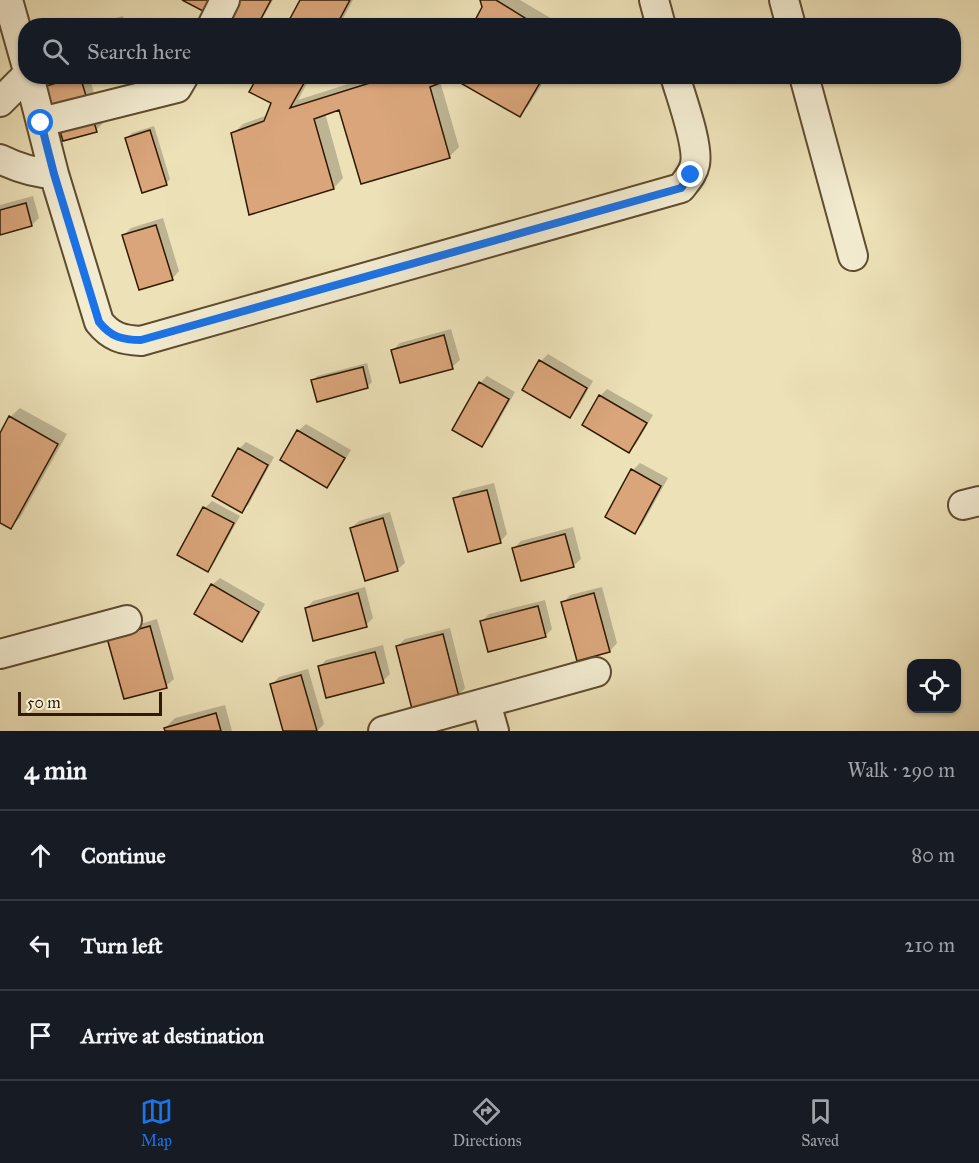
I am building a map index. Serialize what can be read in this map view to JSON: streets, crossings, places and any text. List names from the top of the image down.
{
  "scale_bar": "50 m",
  "page": {
    "search": "Search here",
    "scale": "50 m",
    "heading": ["4 min", "Walk · 290 m"],
    "list": [
      ["Continue", "80 m"],
      ["Turn left", "210 m"],
      "Arrive at destination"
    ],
    "nav": ["Map", "Directions", "Saved"]
  }
}
